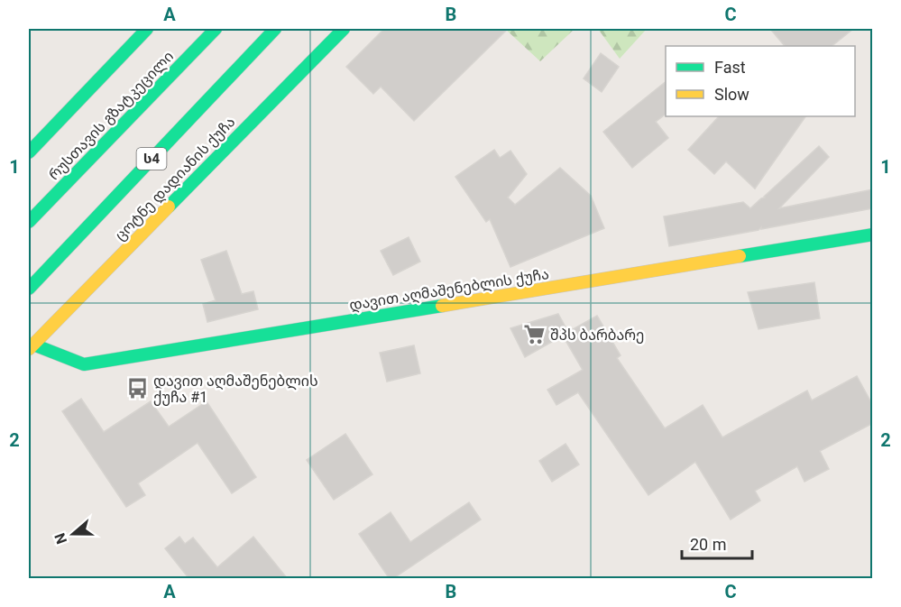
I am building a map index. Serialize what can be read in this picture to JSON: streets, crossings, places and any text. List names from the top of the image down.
{
  "streets": {
    "main road": [
      "რუსთავის გზატკეცილი",
      "ს4",
      "ცოტნე დადიანის ქუჩა",
      "დავით აღმაშენებლის ქუჩა"
    ]
  },
  "crossings": [
    ["ცოტნე დადიანის ქუჩა", "დავით აღმაშენებლის ქუჩა"]
  ],
  "places": {
    "supermarket": ["შპს ბარბარე"],
    "bus stop": ["დავით აღმაშენებლის ქუჩა #1"]
  },
  "legend": ["Fast", "Slow"],
  "scale_bar": "20 m",
  "north": "left",
  "grid": {
    "columns": ["A", "B", "C"],
    "rows": ["1", "2"]
  }
}
